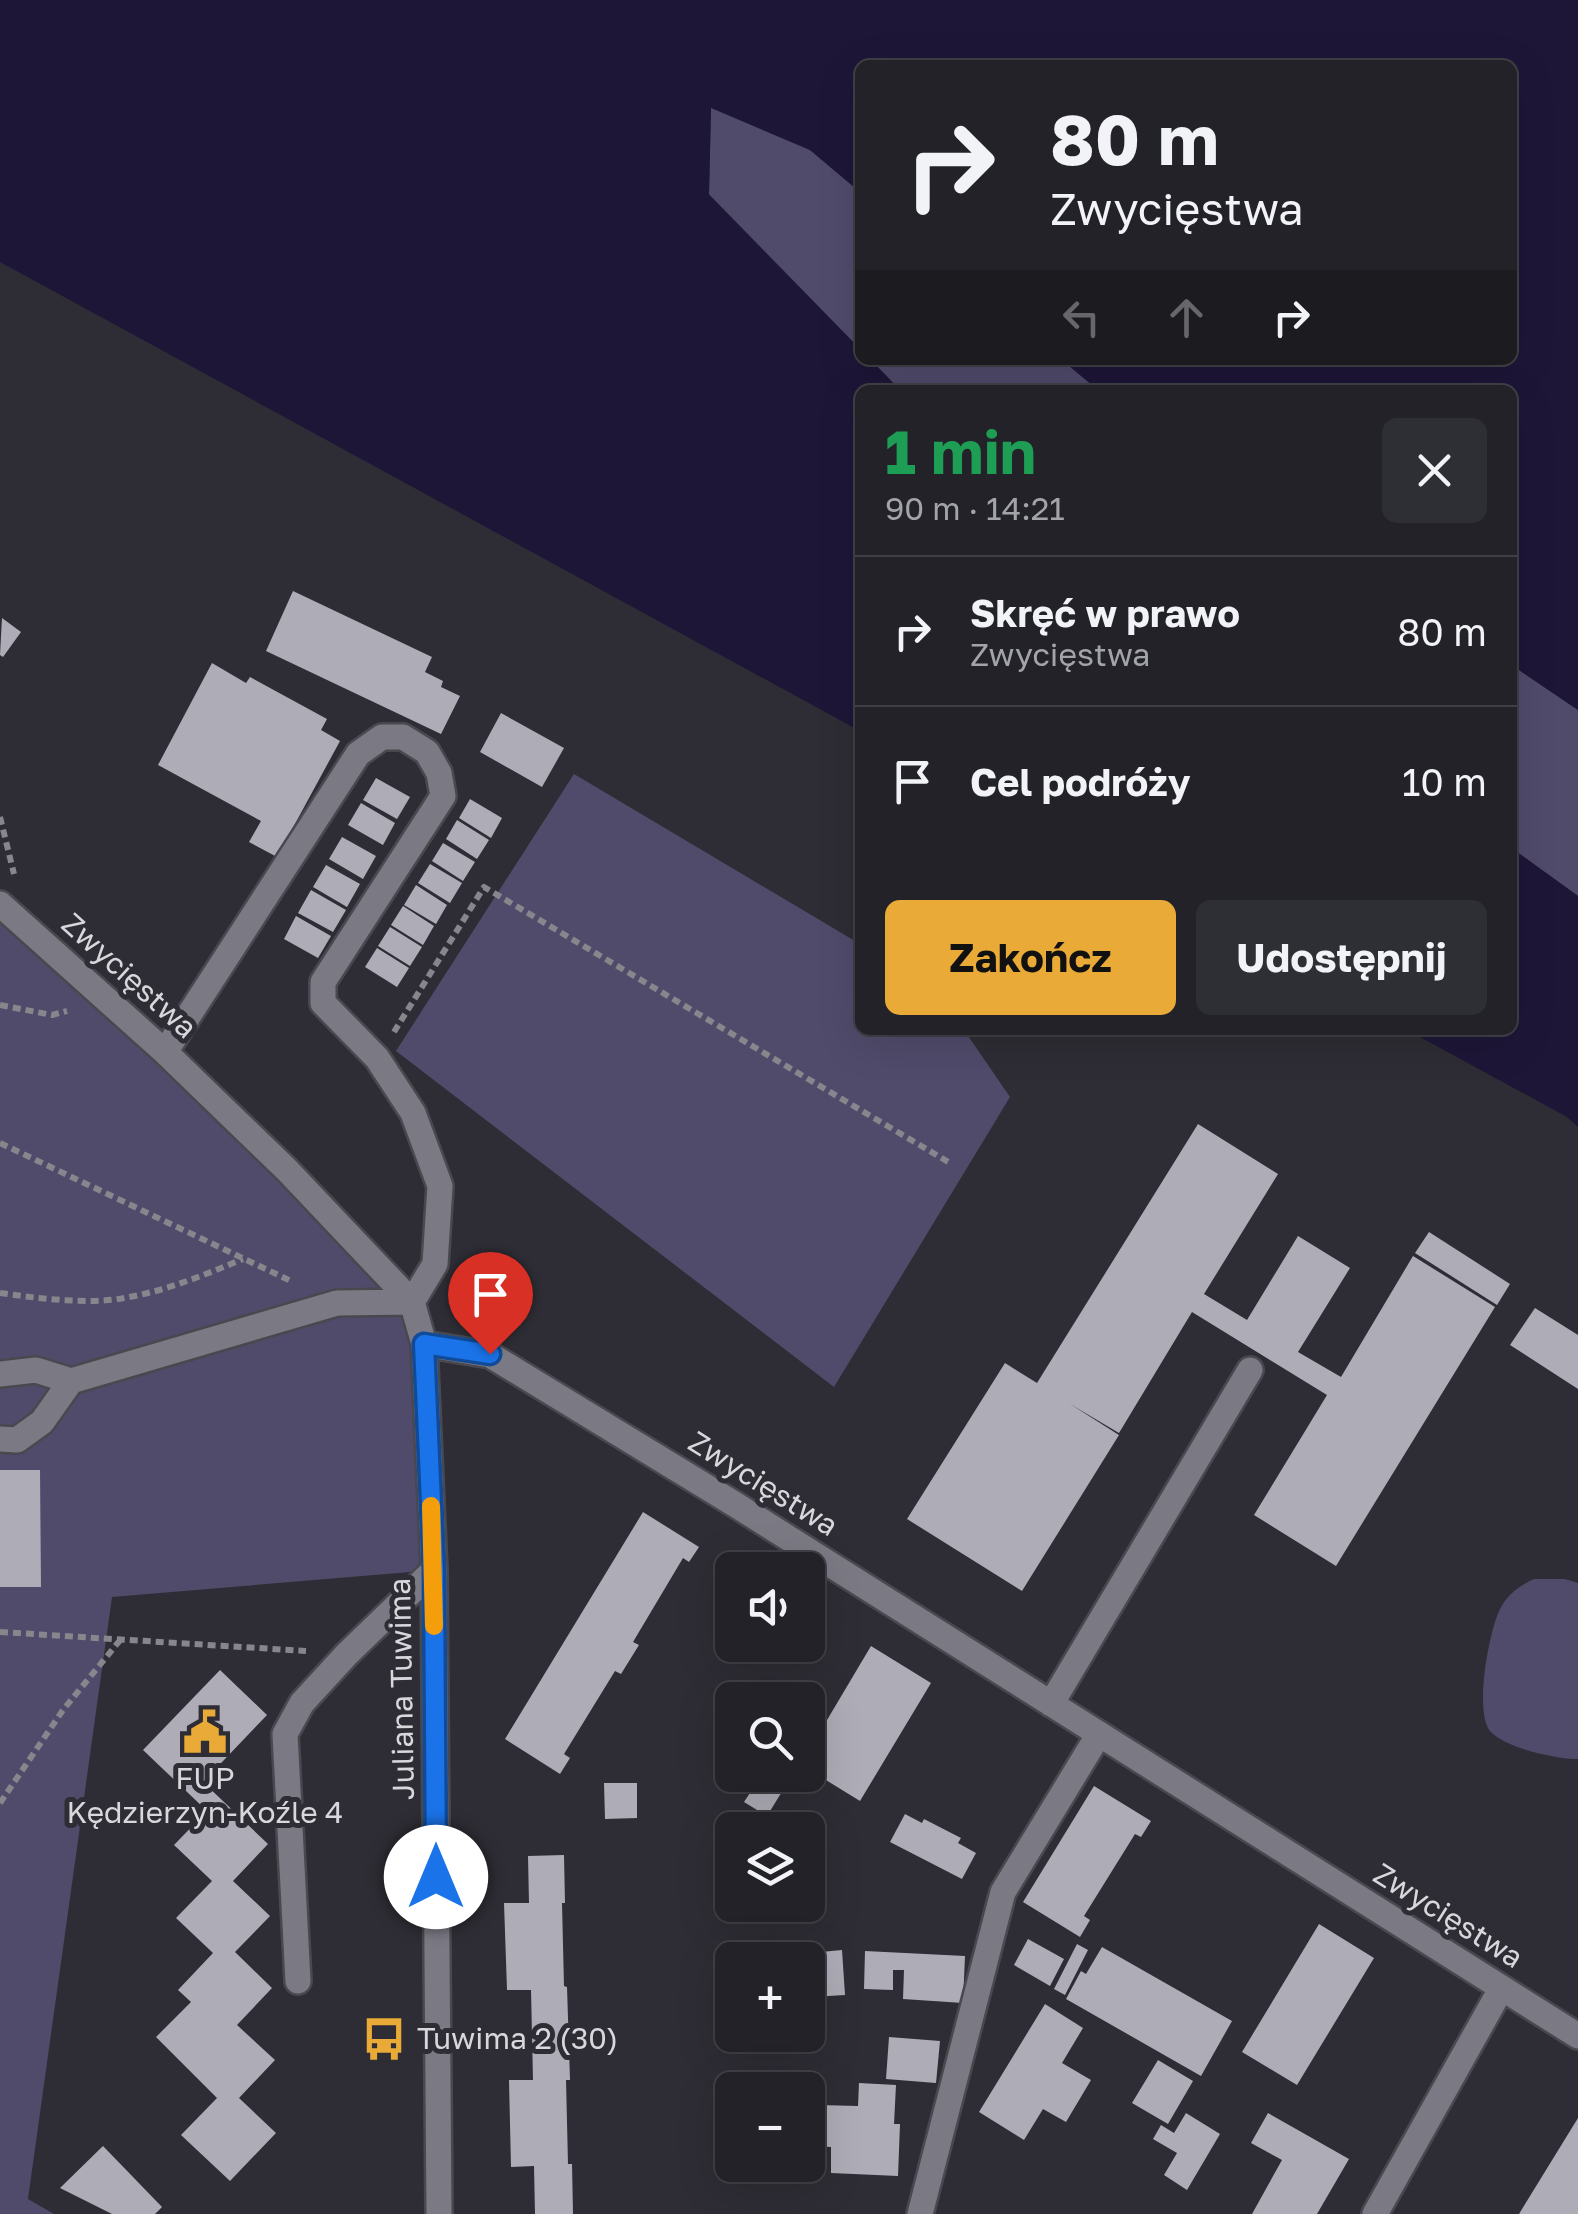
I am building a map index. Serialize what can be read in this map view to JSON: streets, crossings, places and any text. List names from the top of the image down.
{
  "streets": {
    "street": ["Zwycięstwa", "Juliana Tuwima"]
  },
  "crossings": [
    ["Zwycięstwa", "Juliana Tuwima"]
  ],
  "places": {
    "public building": ["FUP Kędzierzyn-Koźle 4"],
    "bus stop": ["Tuwima 2 (30)"]
  },
  "page": {
    "turn": ["80 m", "Zwycięstwa"],
    "heading": ["1 min", "90 m · 14:21"],
    "list": [
      {
        "name": "Skręć w prawo",
        "note": "Zwycięstwa",
        "value": "80 m"
      },
      {
        "name": "Cel podróży",
        "value": "10 m"
      }
    ],
    "buttons": ["Zakończ", "Udostępnij"],
    "map_buttons": ["+", "−"]
  }
}
